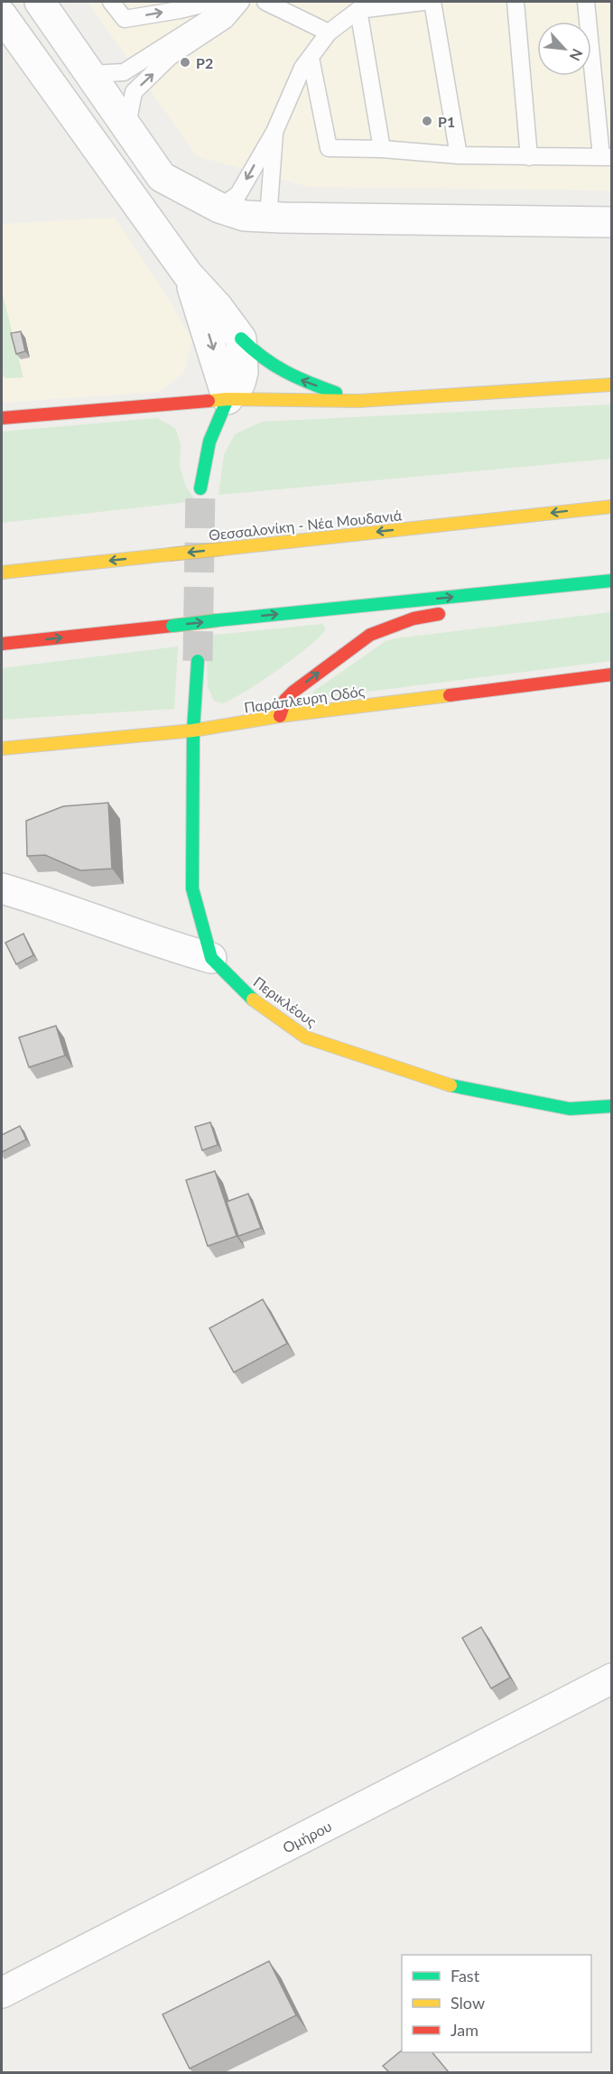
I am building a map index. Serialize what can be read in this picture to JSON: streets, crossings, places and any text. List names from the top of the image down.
{
  "streets": {
    "main road": ["Θεσσαλονίκη - Νέα Μουδανιά", "Παράπλευρη Οδός", "Περικλέους"],
    "street": ["Ομήρου"]
  },
  "crossings": [
    ["Παράπλευρη Οδός", "Περικλέους"]
  ],
  "places": ["P2", "P1"],
  "legend": ["Fast", "Slow", "Jam"],
  "north": "bottom right"
}
